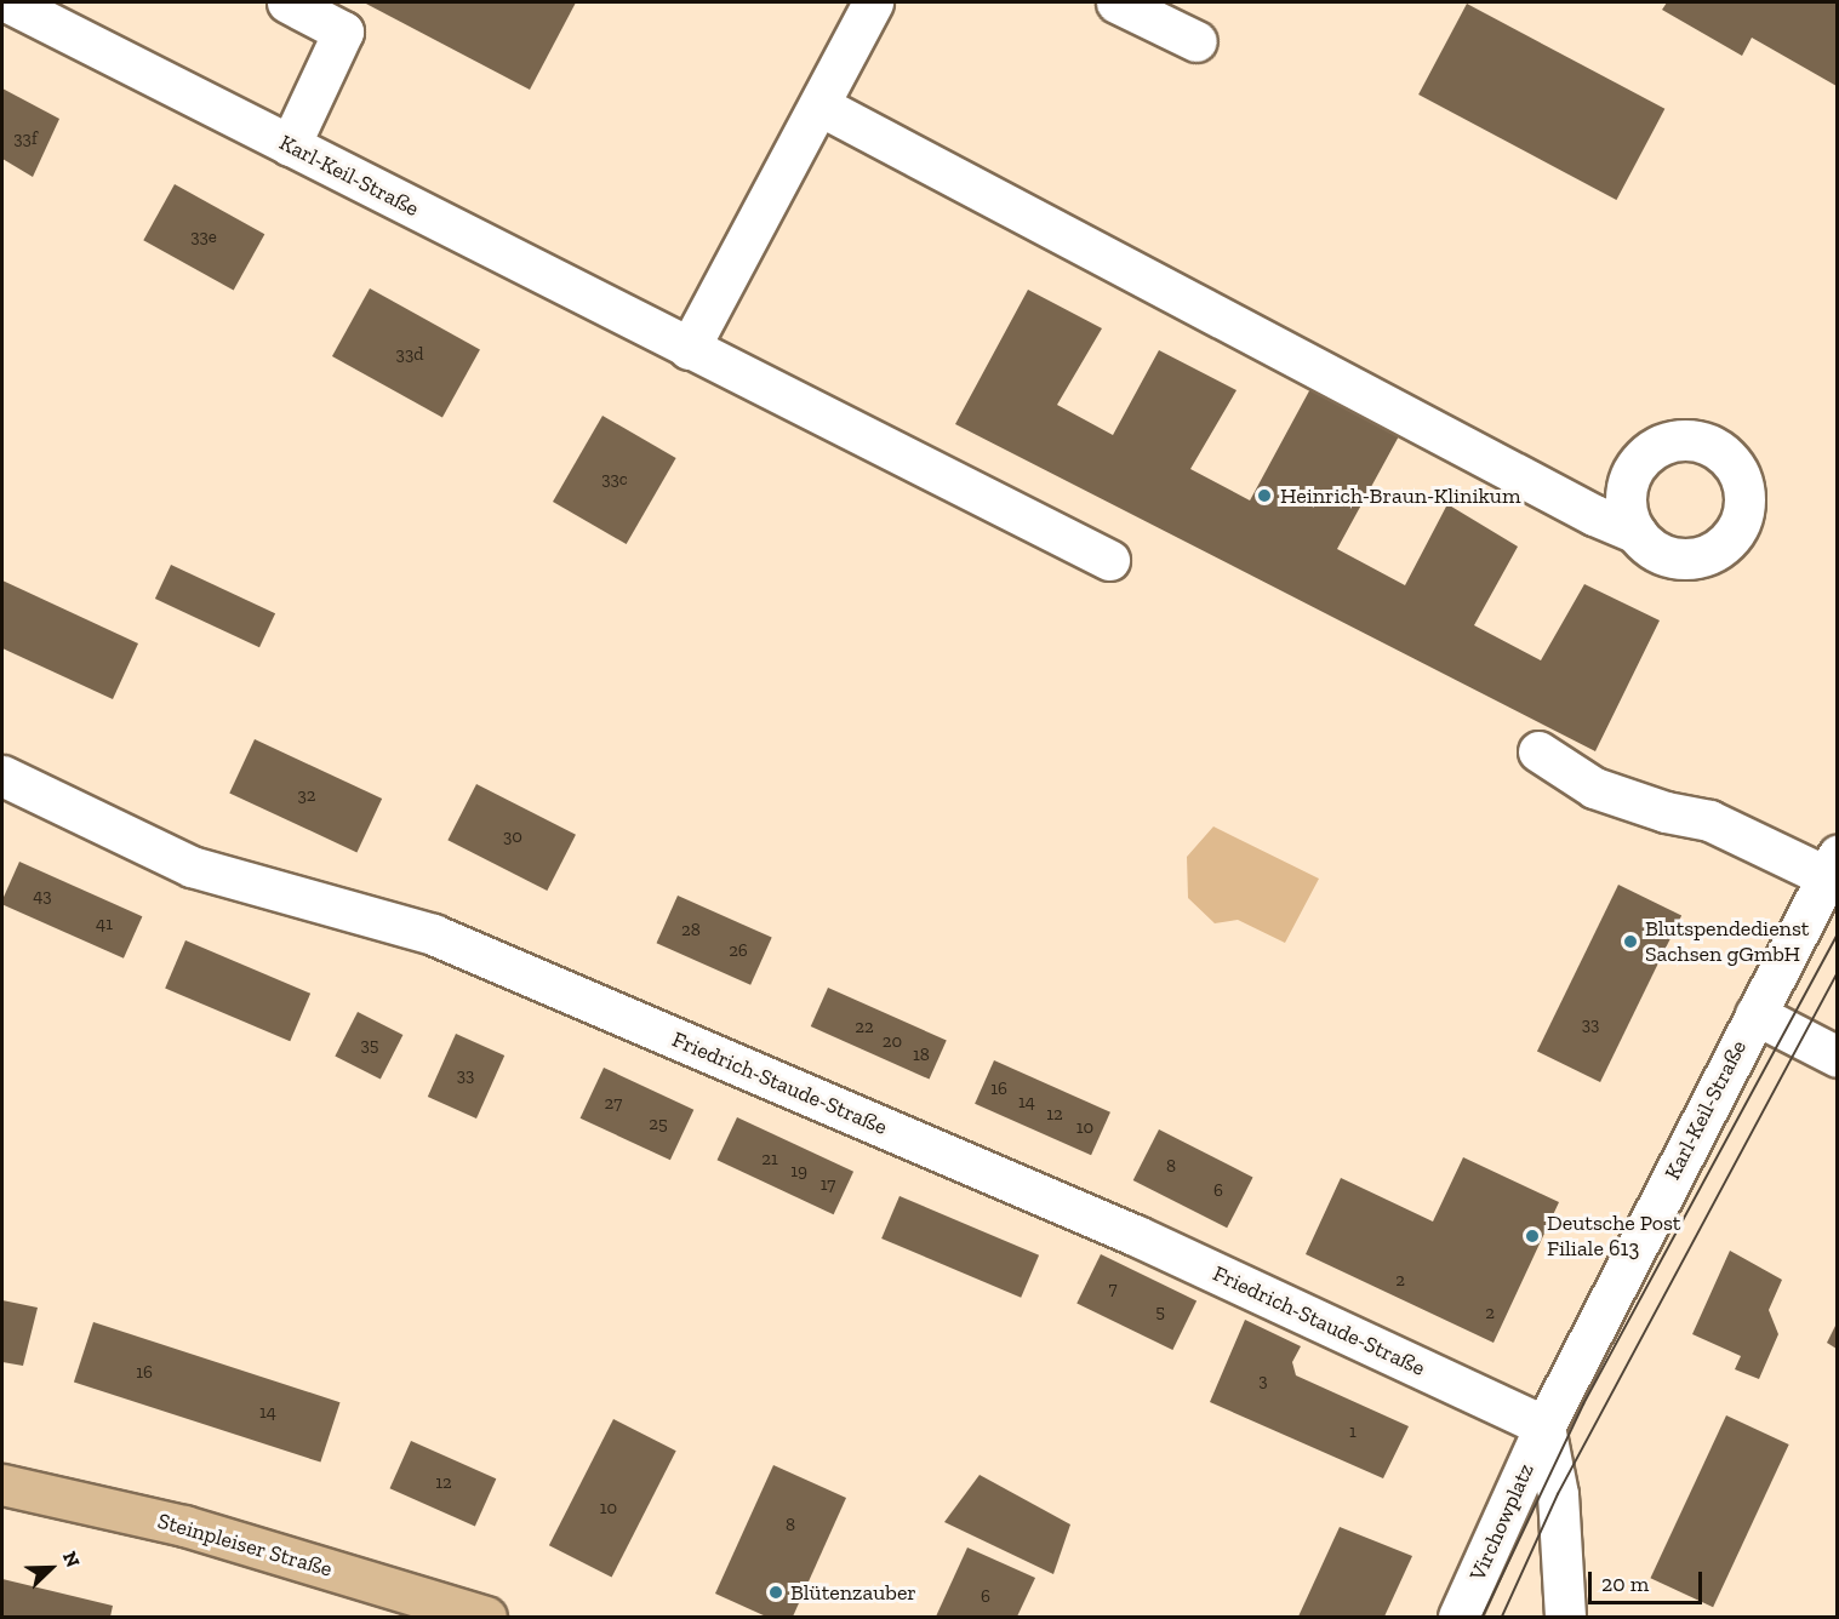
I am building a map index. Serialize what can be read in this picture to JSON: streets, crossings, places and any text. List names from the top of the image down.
{
  "streets": {
    "main road": ["Steinpleiser Straße"],
    "street": ["Karl-Keil-Straße", "Friedrich-Staude-Straße", "Virchowplatz"]
  },
  "crossings": [
    ["Karl-Keil-Straße", "Friedrich-Staude-Straße"],
    ["Karl-Keil-Straße", "Virchowplatz"],
    ["Friedrich-Staude-Straße", "Virchowplatz"]
  ],
  "places": [
    "Heinrich-Braun-Klinikum",
    "Blutspendedienst Sachsen gGmbH",
    "Deutsche Post Filiale 613",
    "Blütenzauber"
  ],
  "house_numbers": [
    "33f",
    "33e",
    "33d",
    "33c",
    "32",
    "30",
    "43",
    "41",
    "28",
    "26",
    "33",
    "22",
    "20",
    "35",
    "18",
    "33",
    "16",
    "14",
    "27",
    "12",
    "25",
    "10",
    "21",
    "8",
    "19",
    "17",
    "6",
    "2",
    "7",
    "5",
    "2",
    "16",
    "3",
    "14",
    "1",
    "12",
    "10",
    "8",
    "6"
  ],
  "scale_bar": "20 m",
  "north": "top right"
}
